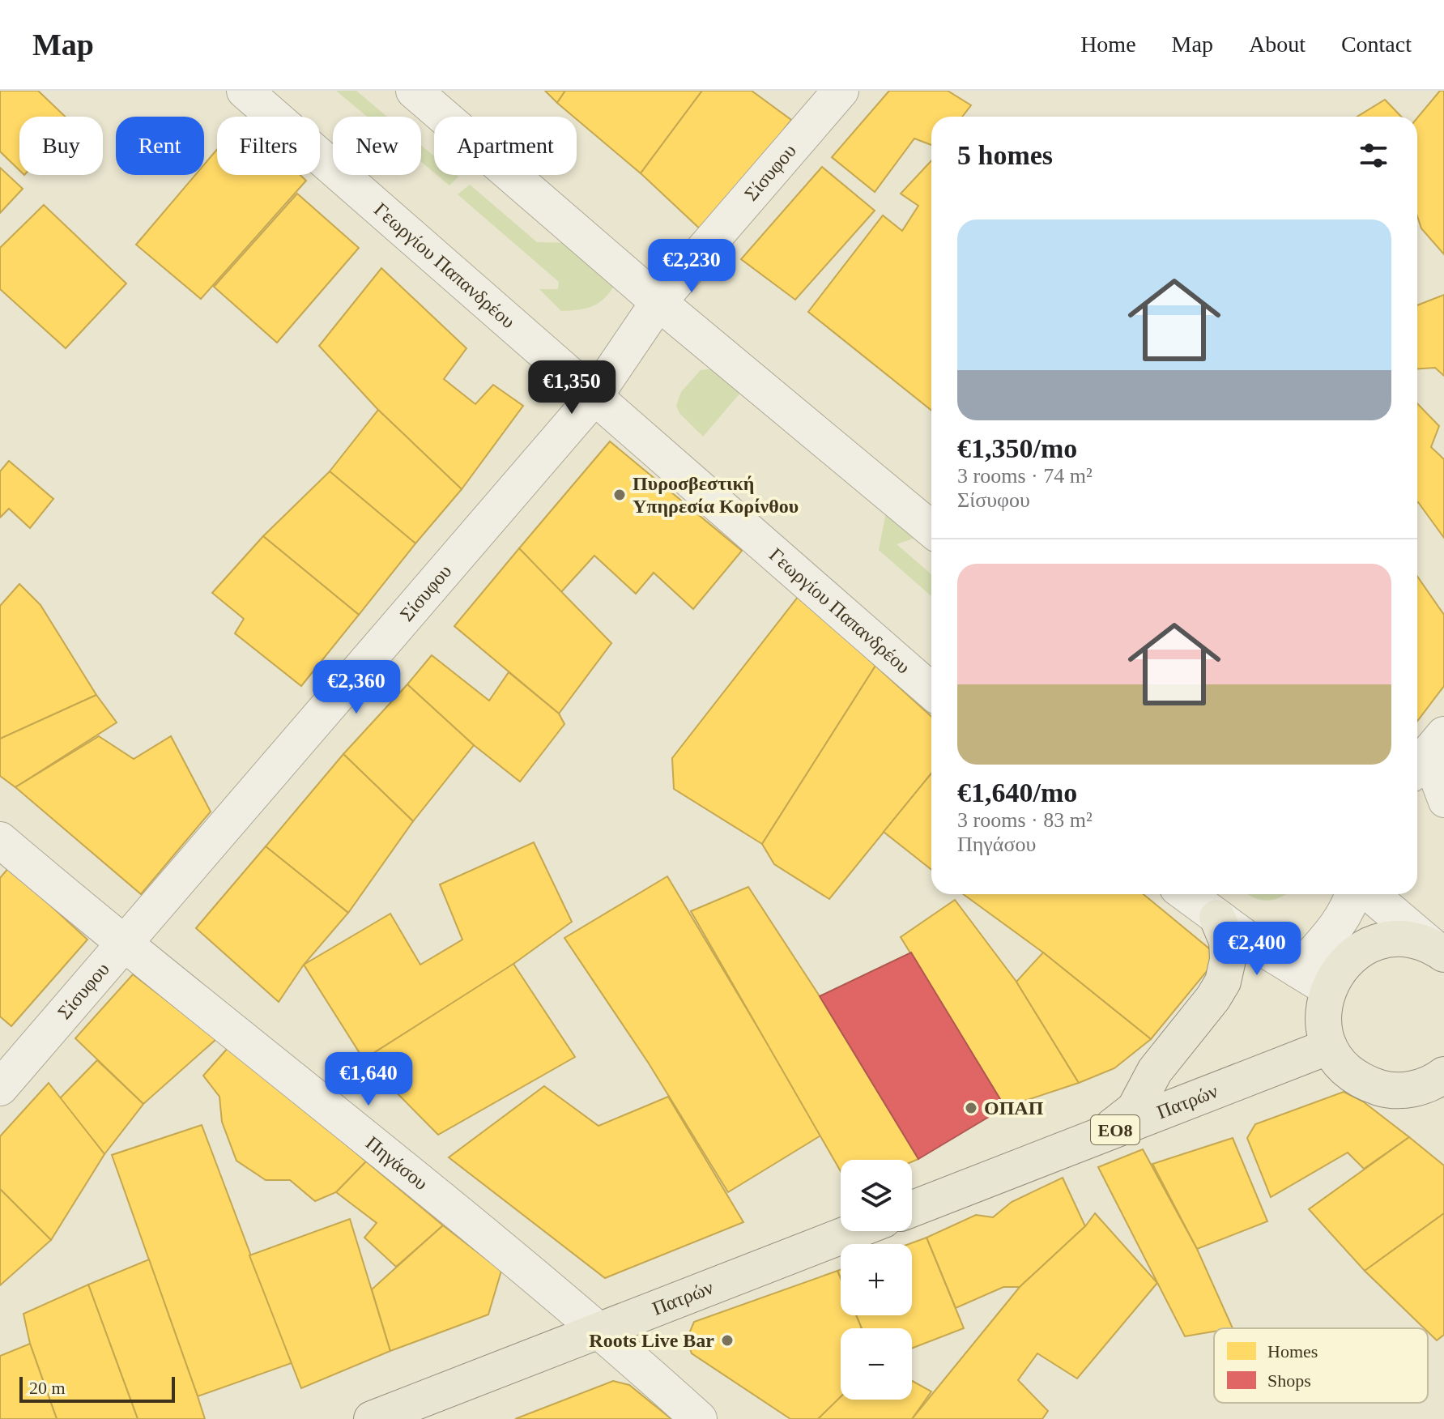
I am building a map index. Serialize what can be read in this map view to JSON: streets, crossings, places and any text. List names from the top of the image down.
{
  "streets": {
    "main road": ["Πατρών", "ΕΟ8"],
    "street": ["Σίσυφου", "Γεωργίου Παπανδρέου", "Πηγάσου"]
  },
  "crossings": [
    ["Σίσυφου", "Γεωργίου Παπανδρέου"],
    ["Σίσυφου", "Πηγάσου"],
    ["Πατρών", "Πηγάσου"]
  ],
  "places": ["Πυροσβεστική Υπηρεσία Κορίνθου", "ΟΠΑΠ", "Roots Live Bar"],
  "legend": ["Homes", "Shops"],
  "scale_bar": "20 m",
  "page": {
    "header": "Map",
    "nav": [
      "Home",
      "Map",
      "About",
      "Contact"
    ],
    "chip": [
      "Buy",
      "Rent",
      "Filters",
      "New",
      "Apartment"
    ],
    "heading": "5 homes",
    "list": [
      {
        "name": "€1,350/mo",
        "note": "3 rooms · 74 m² · Σίσυφου"
      },
      {
        "name": "€1,640/mo",
        "note": "3 rooms · 83 m² · Πηγάσου"
      }
    ],
    "price": [
      "€2,230",
      "€1,350",
      "€2,360",
      "€2,400",
      "€1,640"
    ],
    "map_buttons": ["+", "−"],
    "scale": "20 m"
  }
}
